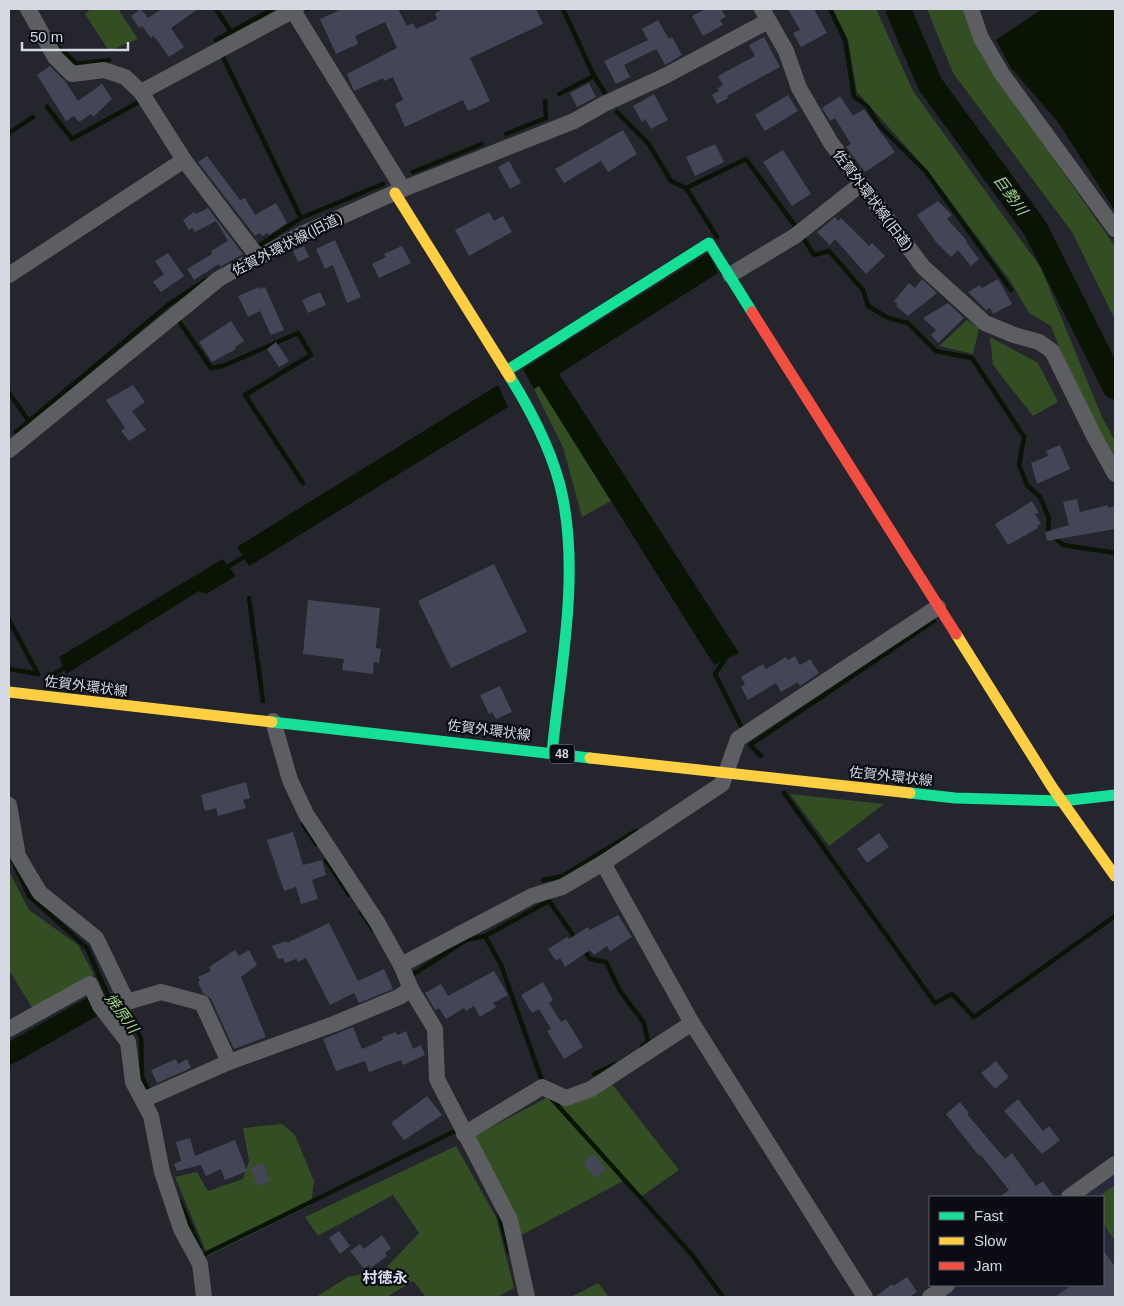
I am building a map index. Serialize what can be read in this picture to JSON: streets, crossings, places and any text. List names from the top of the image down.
{
  "streets": {
    "street": ["佐賀外環状線(旧道)", "佐賀外環状線", "48"]
  },
  "districts": ["村徳永"],
  "water": ["巨勢川", "焼原川"],
  "legend": ["Fast", "Slow", "Jam"],
  "scale_bar": "50 m"
}
